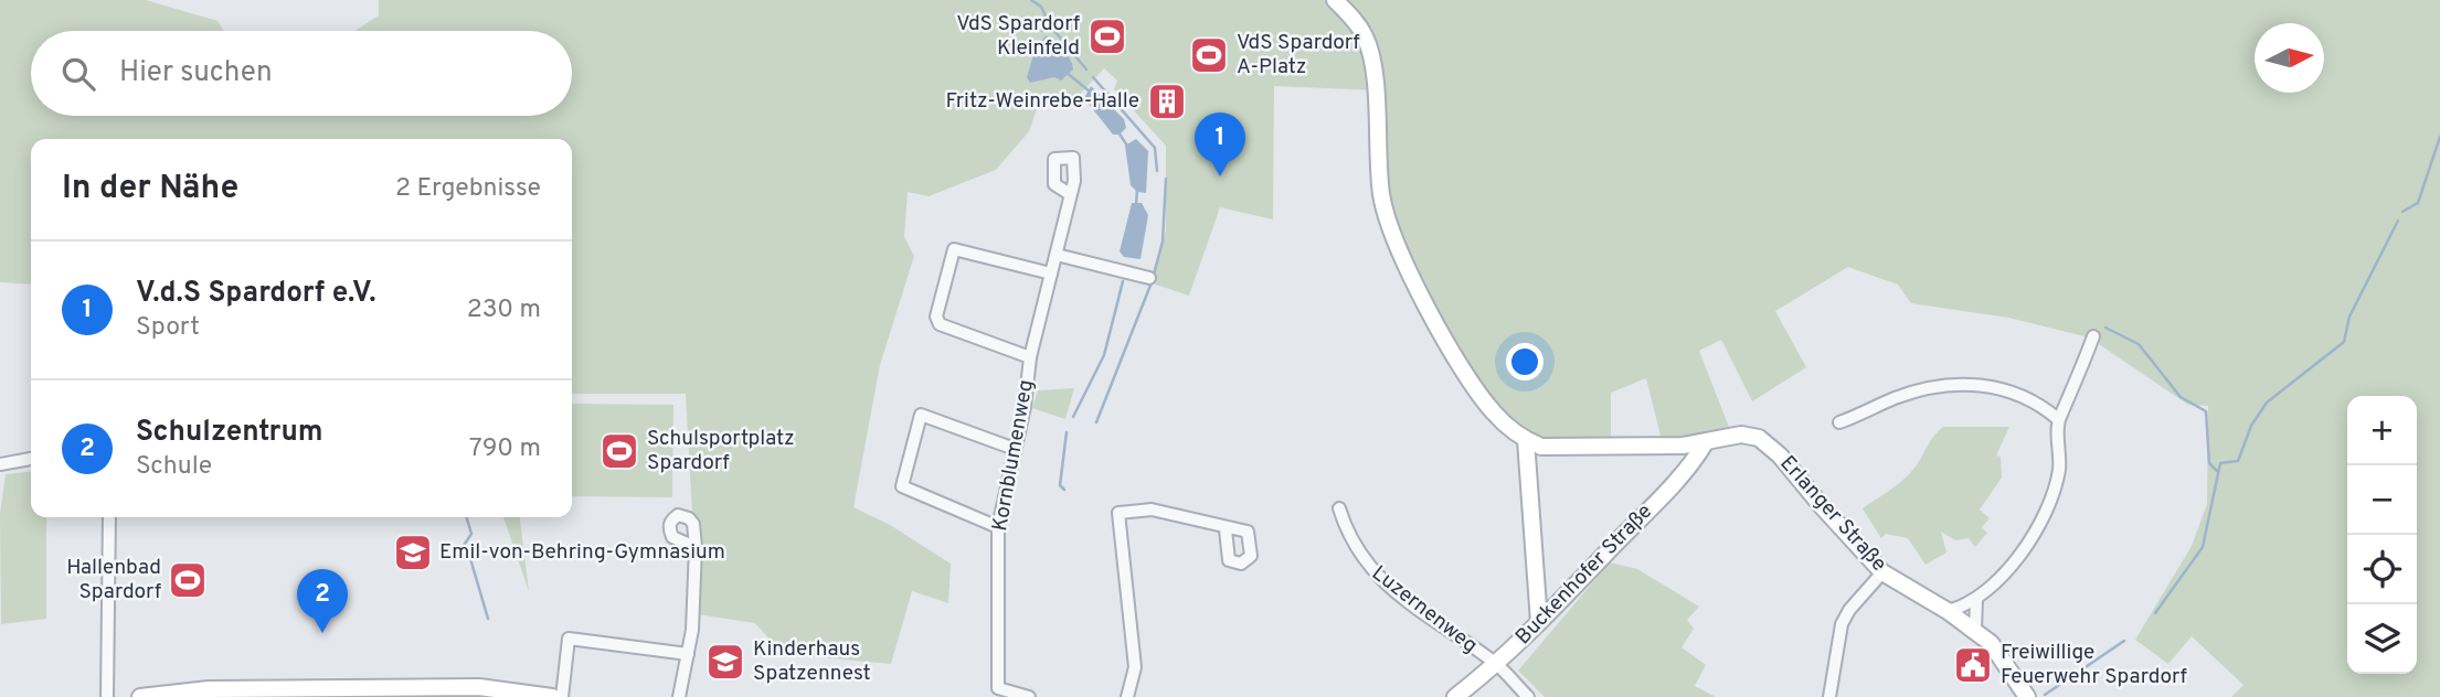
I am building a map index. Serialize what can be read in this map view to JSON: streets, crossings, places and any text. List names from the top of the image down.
{
  "streets": {
    "main road": ["Erlanger Straße", "Buckenhofer Straße"],
    "street": ["Kornblumenweg", "Luzernenweg"]
  },
  "crossings": [
    ["Erlanger Straße", "Buckenhofer Straße"],
    ["Buckenhofer Straße", "Luzernenweg"]
  ],
  "places": {
    "sports": [
      "VdS Spardorf Kleinfeld",
      "VdS Spardorf A-Platz",
      "Schulsportplatz Spardorf",
      "Hallenbad Spardorf"
    ],
    "building": ["Fritz-Weinrebe-Halle"],
    "school or university": ["Emil-von-Behring-Gymnasium", "Kinderhaus Spatzennest"],
    "public building": ["Freiwillige Feuerwehr Spardorf"]
  },
  "north": "right",
  "page": {
    "search": "Hier suchen",
    "pins": ["1", "2"],
    "heading": ["In der Nähe", "2 Ergebnisse"],
    "list": [
      {
        "mark": "1",
        "name": "V.d.S Spardorf e.V.",
        "note": "Sport",
        "value": "230 m"
      },
      {
        "mark": "2",
        "name": "Schulzentrum",
        "note": "Schule",
        "value": "790 m"
      }
    ],
    "map_buttons": ["+", "−"]
  }
}
